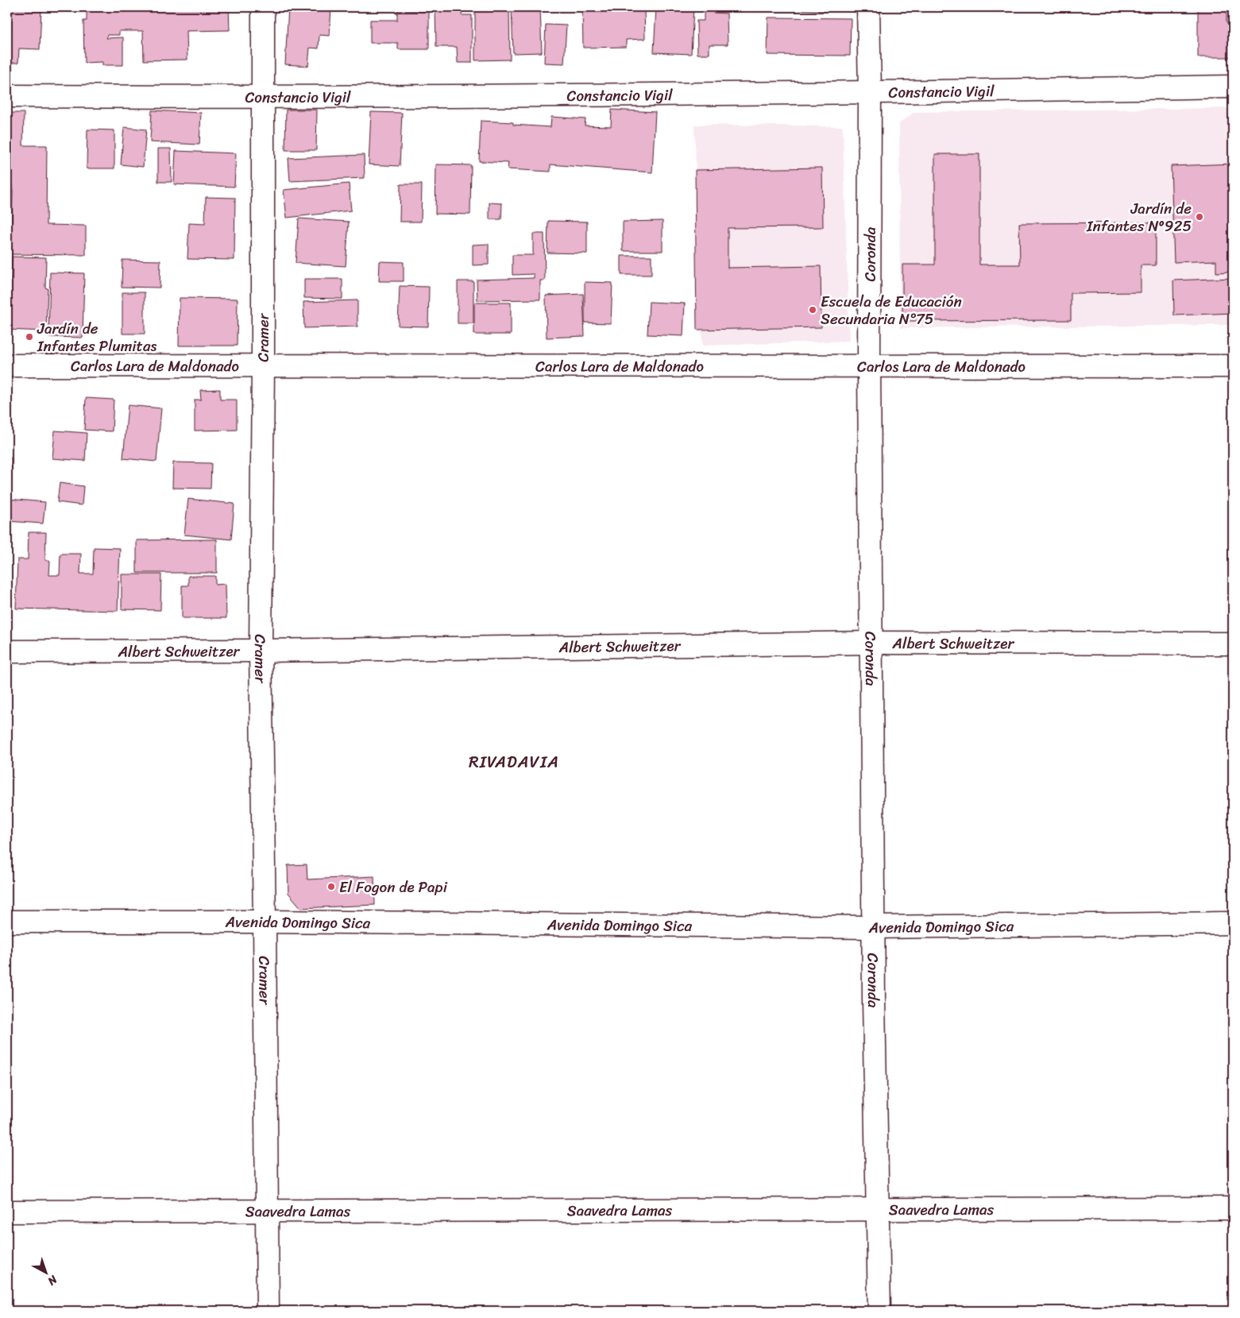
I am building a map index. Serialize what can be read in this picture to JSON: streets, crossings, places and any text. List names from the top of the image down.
{
  "streets": {
    "street": [
      "Constancio Vigil",
      "Coronda",
      "Cramer",
      "Carlos Lara de Maldonado",
      "Albert Schweitzer",
      "Avenida Domingo Sica",
      "Saavedra Lamas"
    ]
  },
  "crossings": [
    ["Constancio Vigil", "Coronda"],
    ["Constancio Vigil", "Cramer"],
    ["Coronda", "Carlos Lara de Maldonado"],
    ["Coronda", "Albert Schweitzer"],
    ["Coronda", "Avenida Domingo Sica"],
    ["Coronda", "Saavedra Lamas"],
    ["Cramer", "Carlos Lara de Maldonado"],
    ["Cramer", "Albert Schweitzer"],
    ["Cramer", "Avenida Domingo Sica"],
    ["Cramer", "Saavedra Lamas"]
  ],
  "districts": ["RIVADAVIA"],
  "places": [
    "Jardín de Infantes Nº925",
    "Escuela de Educación Secundaria N°75",
    "Jardín de Infantes Plumitas",
    "El Fogon de Papi"
  ],
  "north": "bottom right"
}
